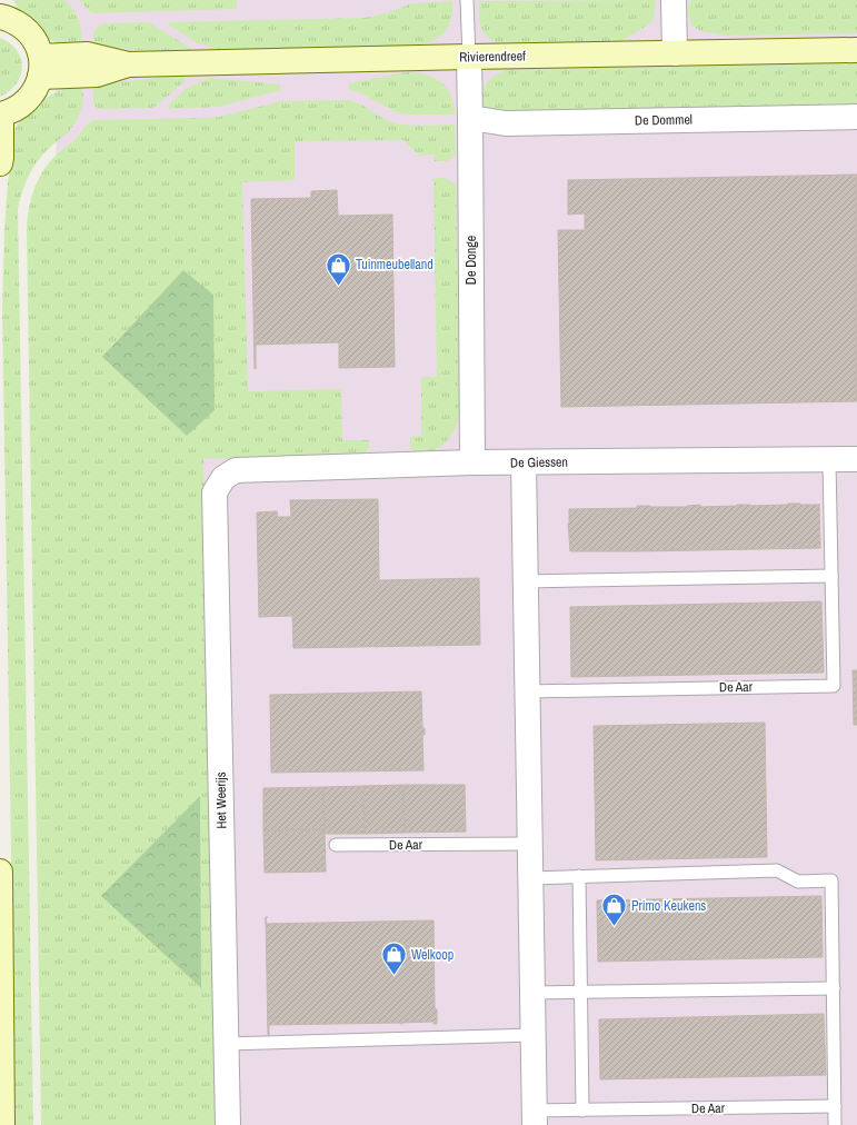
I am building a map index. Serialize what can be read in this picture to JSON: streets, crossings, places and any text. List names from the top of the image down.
{
  "streets": {
    "main road": ["Rivierendreef"],
    "street": [
      "De Dommel",
      "De Donge",
      "De Giessen",
      "De Aar",
      "Het Weerijs"
    ]
  },
  "crossings": [
    ["Rivierendreef", "De Donge"],
    ["De Dommel", "De Donge"],
    ["De Donge", "De Giessen"],
    ["De Giessen", "De Aar"],
    ["De Giessen", "Het Weerijs"]
  ],
  "places": {
    "shop": ["Tuinmeubelland", "Primo Keukens", "Welkoop"]
  }
}
